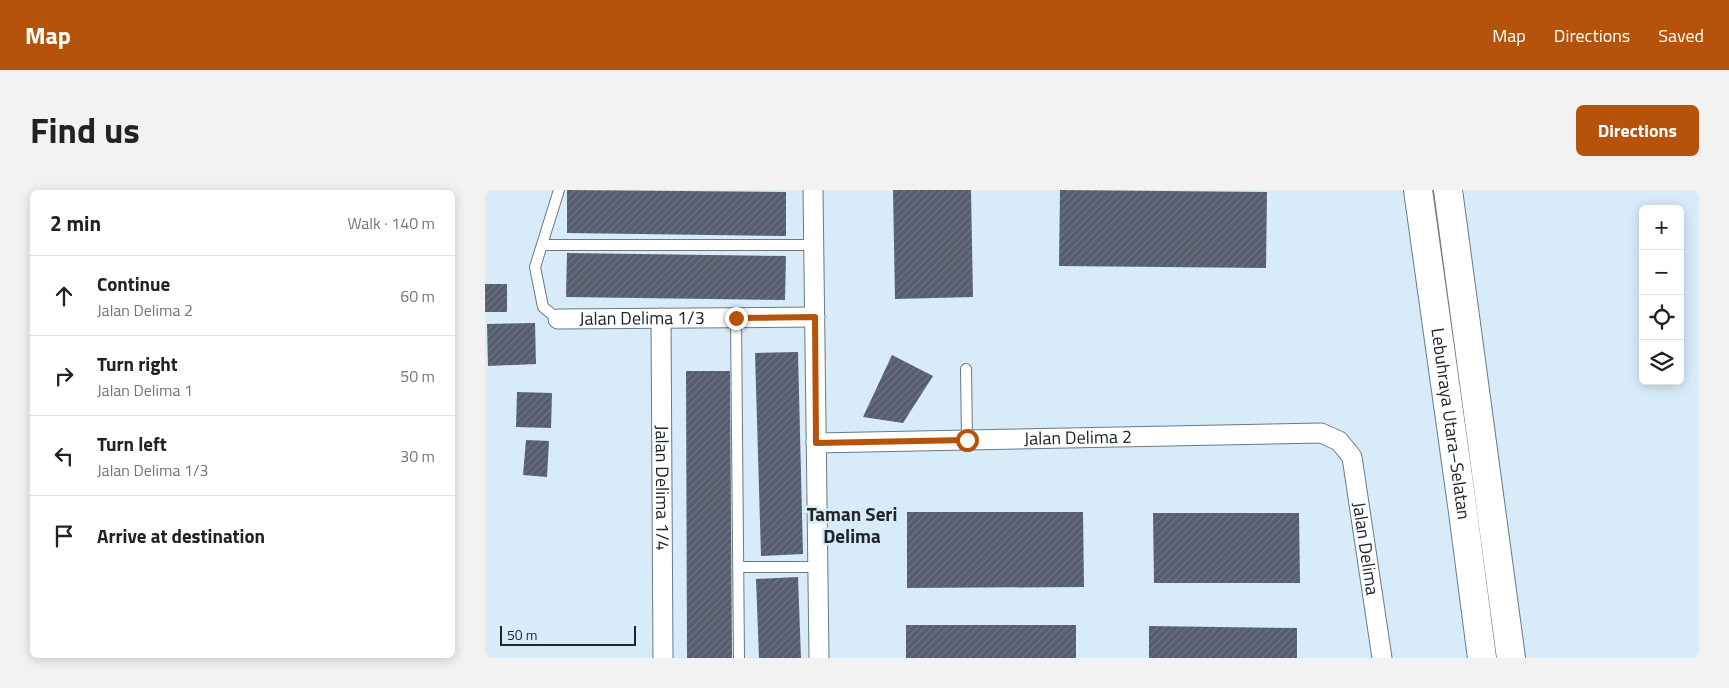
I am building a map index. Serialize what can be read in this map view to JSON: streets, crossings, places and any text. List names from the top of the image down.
{
  "streets": {
    "highway": ["Lebuhraya Utara–Selatan"],
    "street": [
      "Jalan Delima 1/3",
      "Jalan Delima 2",
      "Jalan Delima 1/4",
      "Jalan Delima"
    ]
  },
  "crossings": [
    ["Jalan Delima 1/3", "Jalan Delima 1/4"],
    ["Jalan Delima 2", "Jalan Delima"]
  ],
  "districts": ["Taman Seri Delima"],
  "scale_bar": "50 m",
  "page": {
    "header": "Map",
    "nav": ["Map", "Directions", "Saved"],
    "title": "Find us",
    "buttons": "Directions",
    "heading": ["2 min", "Walk · 140 m"],
    "map_buttons": ["+", "−"],
    "list": [
      ["Continue", "Jalan Delima 2", "60 m"],
      ["Turn right", "Jalan Delima 1", "50 m"],
      ["Turn left", "Jalan Delima 1/3", "30 m"],
      "Arrive at destination"
    ],
    "scale": "50 m"
  }
}
